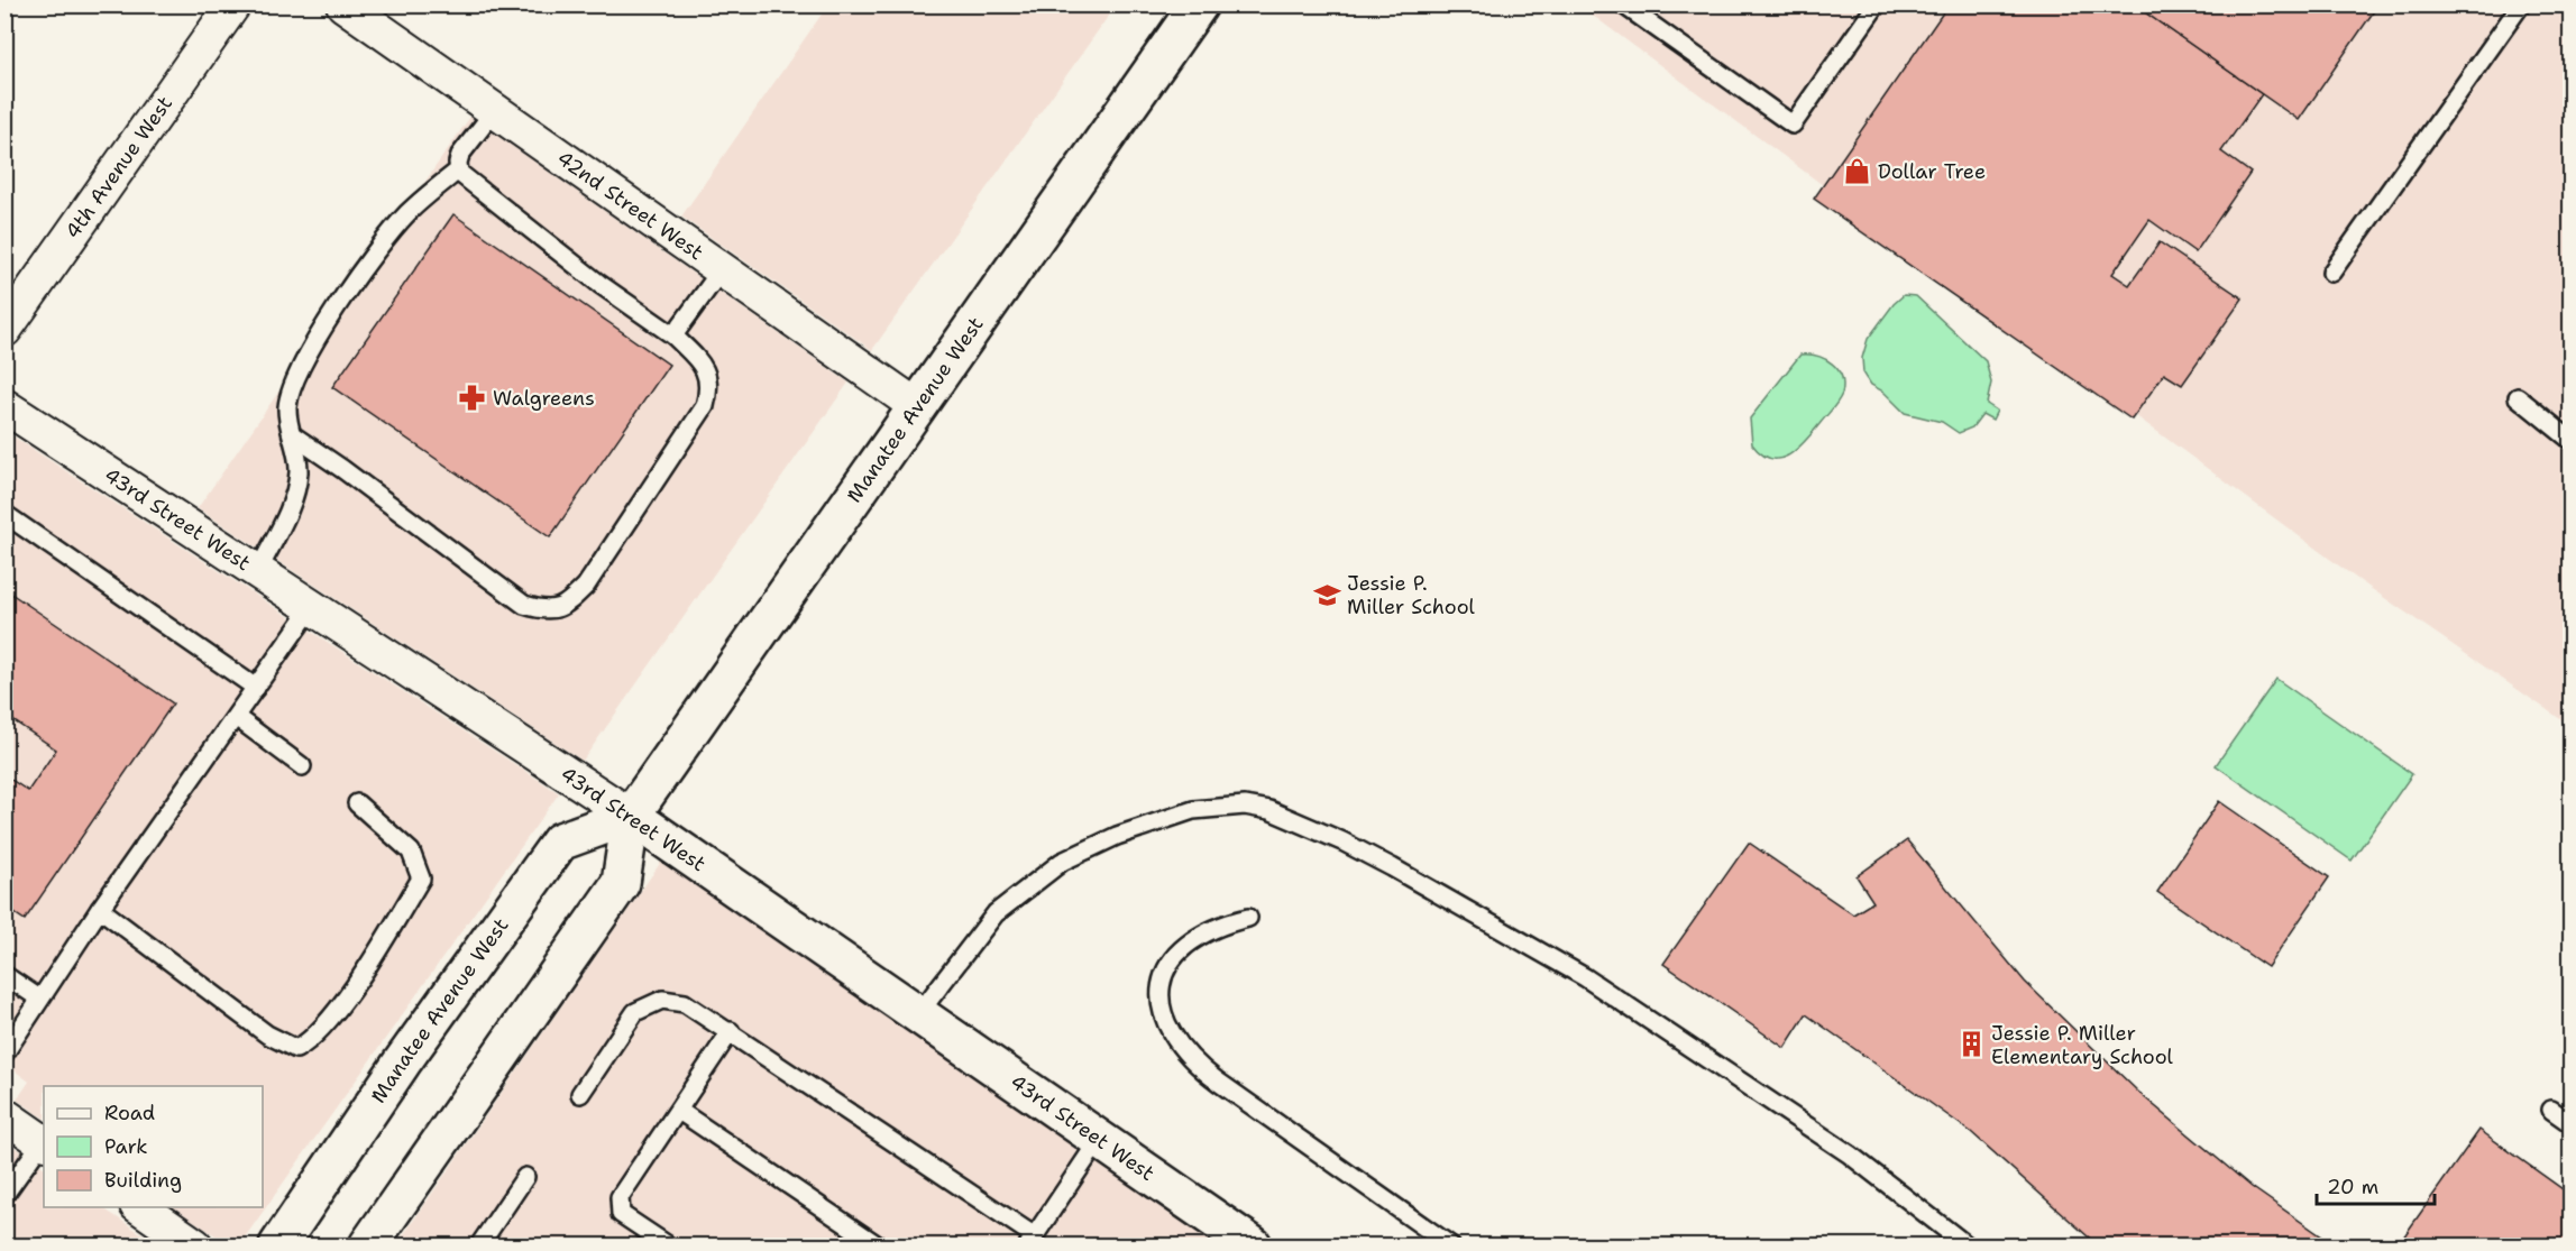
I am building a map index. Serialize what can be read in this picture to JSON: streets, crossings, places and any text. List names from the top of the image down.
{
  "streets": {
    "main road": ["Manatee Avenue West", "43rd Street West"],
    "street": ["4th Avenue West", "42nd Street West"]
  },
  "crossings": [
    ["42nd Street West", "Manatee Avenue West"],
    ["Manatee Avenue West", "43rd Street West"]
  ],
  "places": {
    "shop": ["Dollar Tree"],
    "pharmacy": ["Walgreens"],
    "school or university": ["Jessie P. Miller School"],
    "building": ["Jessie P. Miller Elementary School"]
  },
  "legend": ["Road", "Park", "Building"],
  "scale_bar": "20 m"
}
